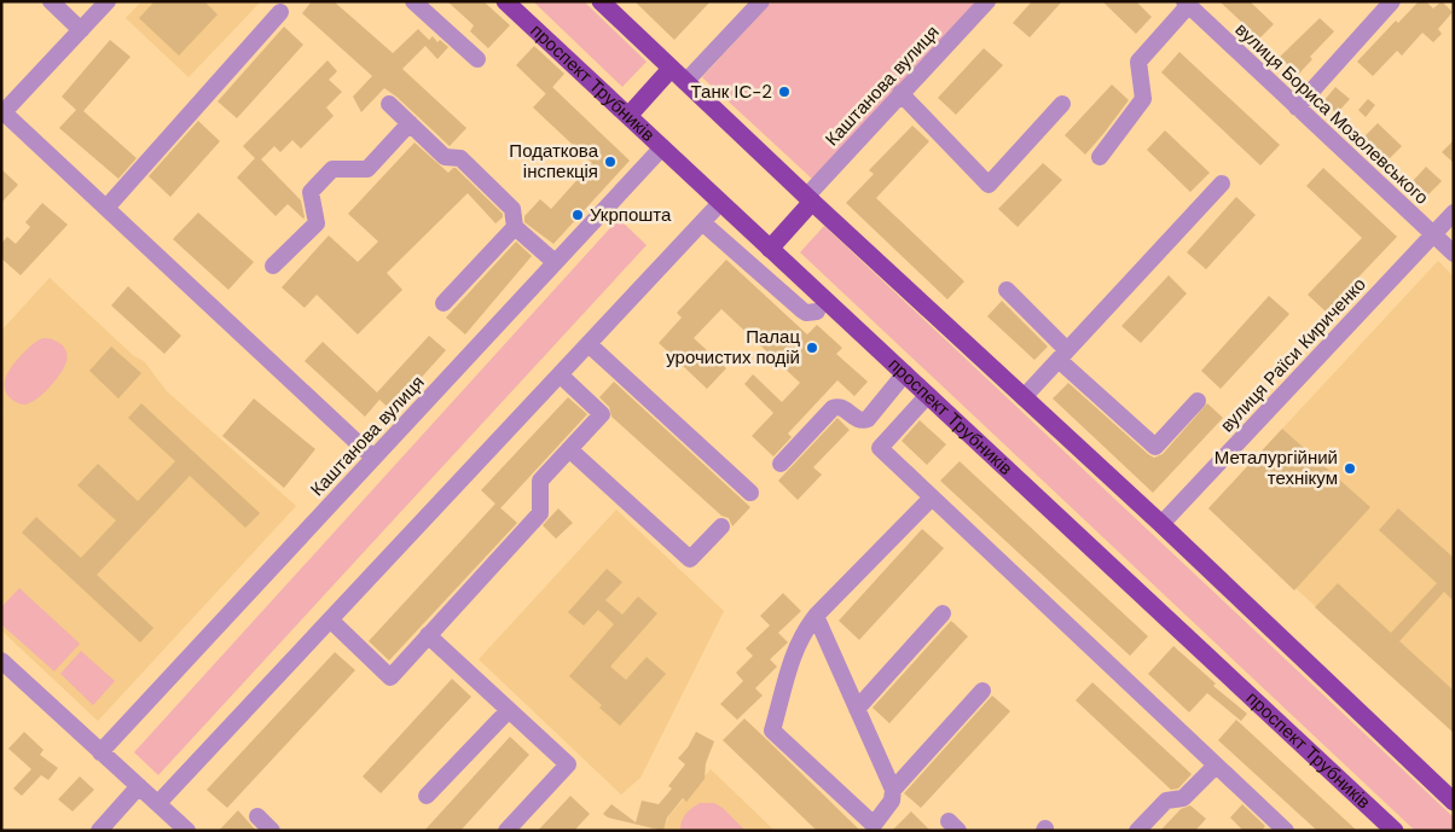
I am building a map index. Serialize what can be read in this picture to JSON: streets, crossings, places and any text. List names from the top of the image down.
{
  "streets": {
    "main road": ["проспект Трубників"],
    "street": ["Каштанова вулиця", "вулиця Бориса Мозолевського", "вулиця Раїси Кириченко"]
  },
  "crossings": [
    ["проспект Трубників", "Каштанова вулиця"],
    ["вулиця Бориса Мозолевського", "вулиця Раїси Кириченко"]
  ],
  "places": [
    "Танк ІС-2",
    "Податкова інспекція",
    "Укрпошта",
    "Палац урочистих подій",
    "Металургійний технікум"
  ]
}
